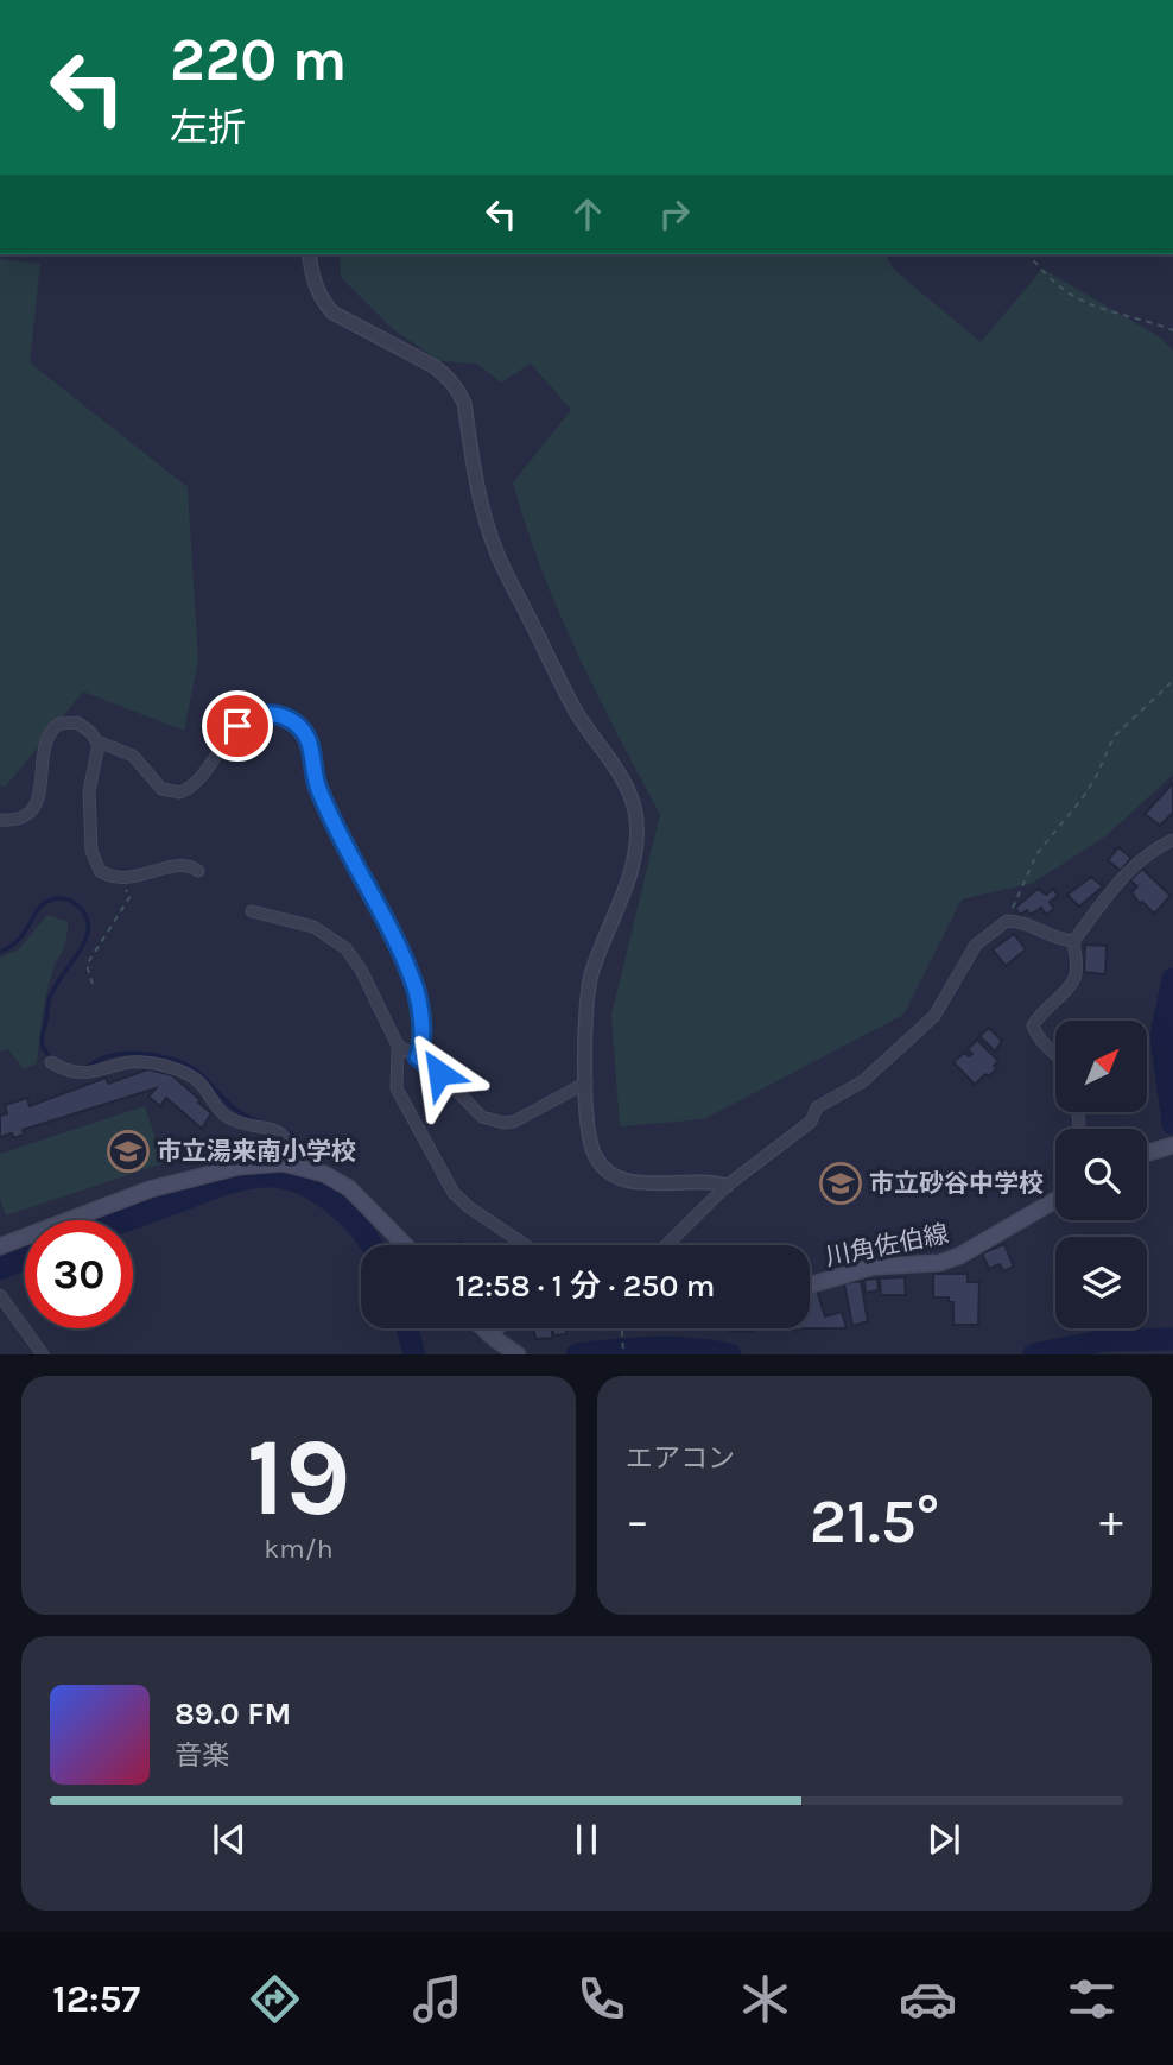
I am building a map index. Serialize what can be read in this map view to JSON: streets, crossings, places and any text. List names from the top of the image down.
{
  "streets": {
    "main road": ["川角佐伯線"]
  },
  "places": {
    "school or university": ["市立湯来南小学校", "市立砂谷中学校"]
  },
  "north": "top right",
  "page": {
    "turn": ["220 m", "左折"],
    "limit": "30",
    "trip": "12:58 · 1 分 · 250 m",
    "tile": [
      ["19", "km/h"],
      "エアコン"
    ],
    "heat": ["−", "21.5°", "+"],
    "song": ["89.0 FM", "音楽"],
    "tabs": "12:57"
  }
}
